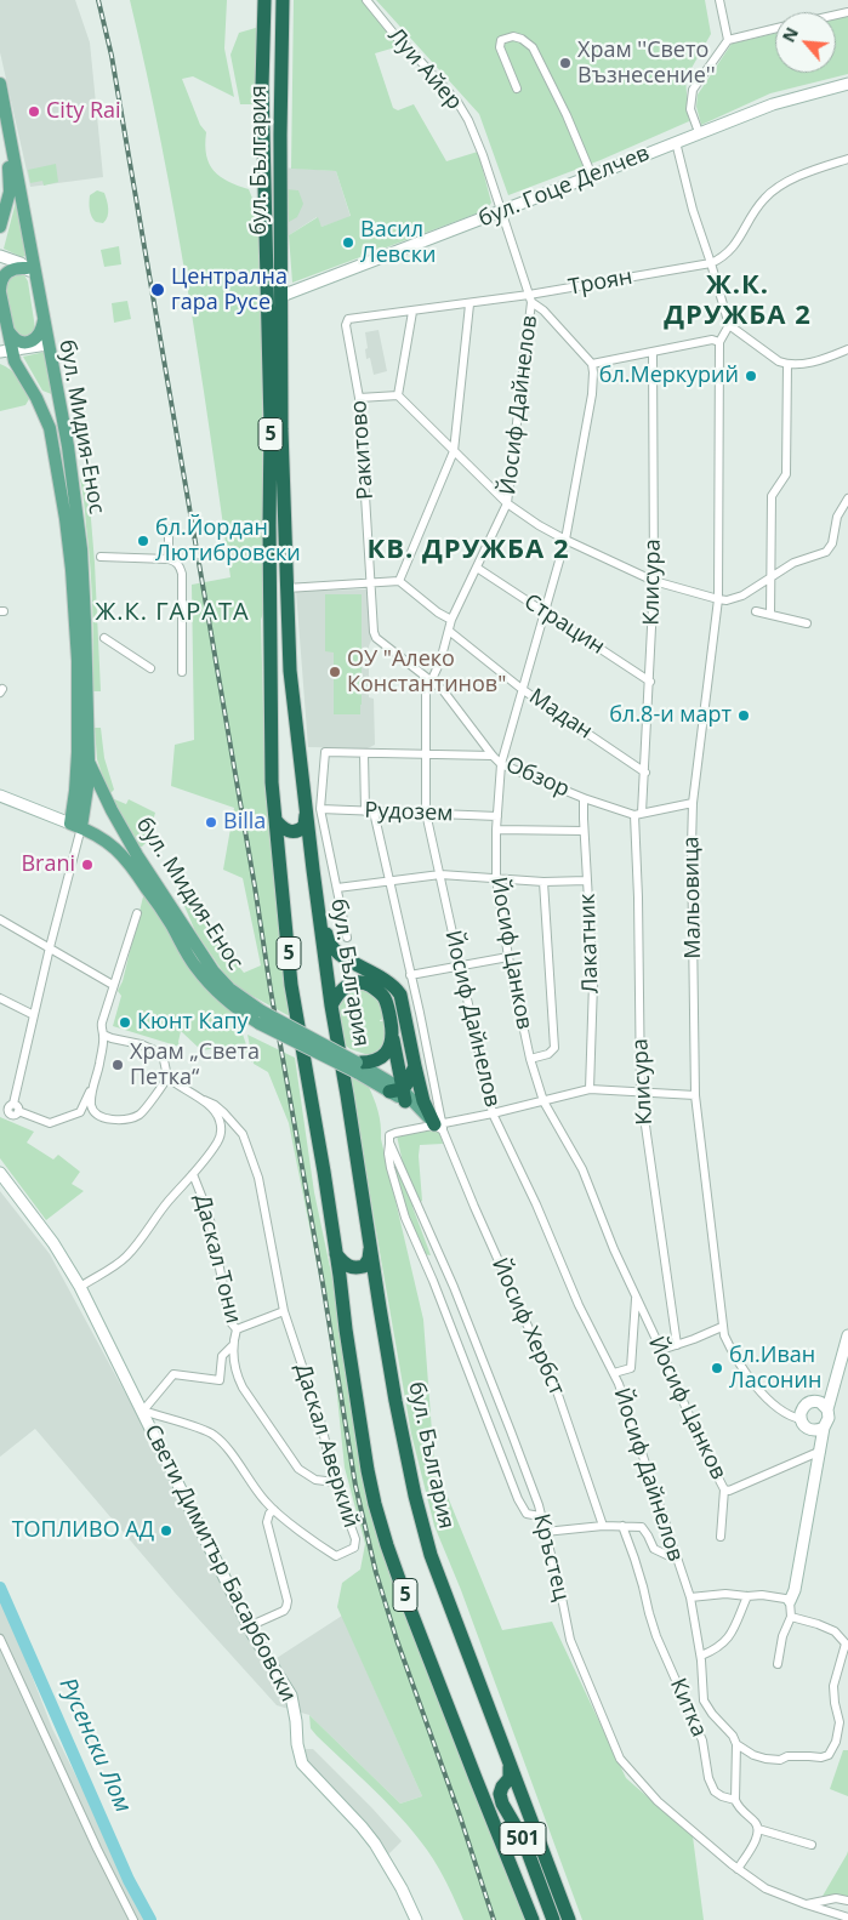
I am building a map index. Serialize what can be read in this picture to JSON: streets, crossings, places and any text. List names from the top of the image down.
{
  "streets": {
    "highway": ["бул. България", "5", "501"],
    "main road": ["бул. Мидия-Енос"],
    "street": [
      "Луи Айер",
      "бул. Гоце Делчев",
      "Троян",
      "Йосиф Дайнелов",
      "Ракитово",
      "Клисура",
      "Страцин",
      "Мадан",
      "Обзор",
      "Рудозем",
      "Мальовица",
      "Лакатник",
      "Йосиф Цанков",
      "Даскал Тони",
      "Йосиф Хербст",
      "Даскал Аверкий",
      "Кръстец",
      "Свети Димитър Басарбовски",
      "Китка"
    ]
  },
  "crossings": [
    ["Луи Айер", "бул. Гоце Делчев"],
    ["Луи Айер", "Йосиф Дайнелов"],
    ["бул. България", "бул. Гоце Делчев"],
    ["бул. България", "501"],
    ["бул. Гоце Делчев", "Йосиф Дайнелов"],
    ["Троян", "Йосиф Дайнелов"],
    ["Троян", "Ракитово"],
    ["Йосиф Дайнелов", "Страцин"],
    ["Йосиф Дайнелов", "Мадан"],
    ["Йосиф Дайнелов", "Обзор"],
    ["Йосиф Дайнелов", "Рудозем"],
    ["бул. Мидия-Енос", "Йосиф Хербст"],
    ["Ракитово", "Обзор"],
    ["Клисура", "Страцин"],
    ["Клисура", "Мадан"],
    ["Клисура", "Обзор"],
    ["Страцин", "Йосиф Цанков"],
    ["Мадан", "Йосиф Цанков"],
    ["Обзор", "Мальовица"],
    ["Обзор", "Лакатник"],
    ["Обзор", "Йосиф Цанков"],
    ["Рудозем", "Йосиф Цанков"],
    ["Рудозем", "Йосиф Хербст"],
    ["Даскал Тони", "Даскал Аверкий"],
    ["Даскал Аверкий", "Свети Димитър Басарбовски"]
  ],
  "districts": ["Ж.К. ДРУЖБА 2", "КВ. ДРУЖБА 2", "Ж.К. ГАРАТА"],
  "water": ["Русенски Лом"],
  "places": [
    "Храм ''Свето Възнесение''",
    "City Rai",
    "Васил Левски",
    "Централна гара Русе",
    "бл.Меркурий",
    "бл.Йордан Лютибровски",
    "ОУ \"Алеко Константинов\"",
    "бл.8-и март",
    "Billa",
    "Brani",
    "Кюнт Капу",
    "Храм „Света Петка“",
    "бл.Иван Ласонин",
    "ТОПЛИВО АД"
  ],
  "north": "top left"
}
